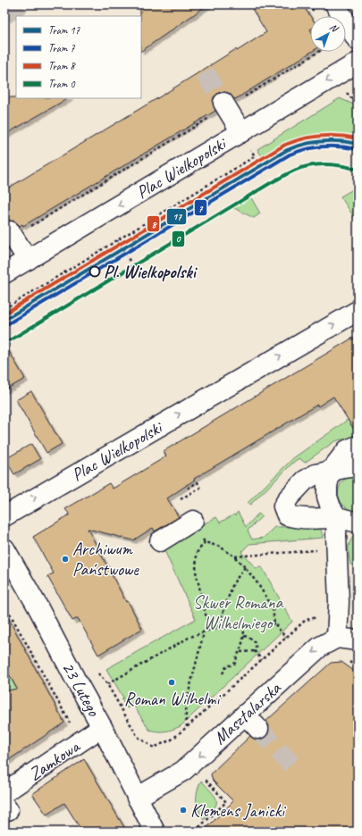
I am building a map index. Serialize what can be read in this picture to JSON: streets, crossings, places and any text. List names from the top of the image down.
{
  "streets": {
    "street": [
      "Plac Wielkopolski",
      "23 Lutego",
      "Masztalarska",
      "Zamkowa"
    ]
  },
  "crossings": [
    ["23 Lutego", "Masztalarska"],
    ["23 Lutego", "Zamkowa"]
  ],
  "one_way": ["Masztalarska"],
  "parks": ["Skwer Romana Wilhelmiego"],
  "places": [
    "Pl. Wielkopolski",
    "Archiwum Państwowe",
    "Roman Wilhelmi",
    "Klemens Janicki"
  ],
  "lines": [
    "tram line 8",
    "tram line 17",
    "tram line 7",
    "tram line 0"
  ],
  "legend": [
    "Tram 17",
    "Tram 7",
    "Tram 8",
    "Tram 0"
  ],
  "north": "top right"
}
